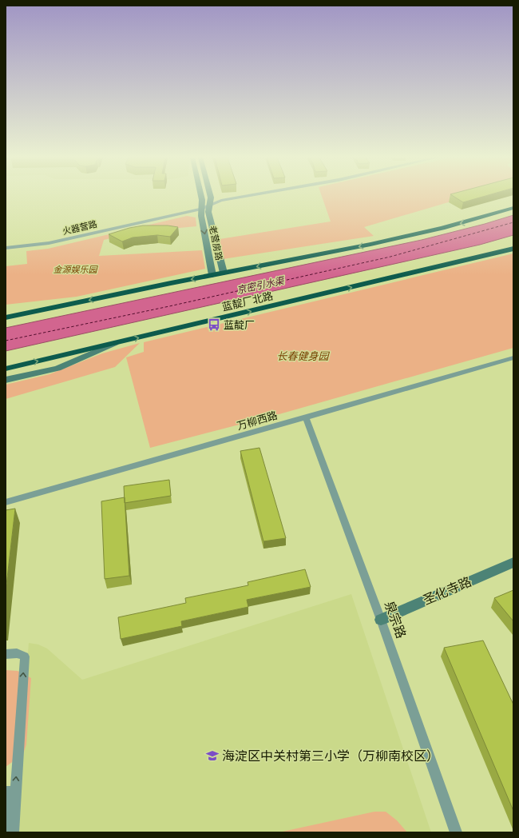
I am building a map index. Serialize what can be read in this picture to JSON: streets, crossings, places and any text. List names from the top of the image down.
{
  "streets": {
    "highway": ["蓝靛厂北路"],
    "street": [
      "火器营路",
      "老营房路",
      "万柳西路",
      "圣化寺路",
      "泉宗路"
    ]
  },
  "crossings": [
    ["火器营路", "老营房路"],
    ["万柳西路", "泉宗路"],
    ["圣化寺路", "泉宗路"]
  ],
  "water": ["京密引水渠"],
  "parks": ["金源娱乐园", "长春健身园"],
  "places": {
    "bus stop": ["蓝靛厂"],
    "school or university": ["海淀区中关村第三小学（万柳南校区）"]
  }
}
